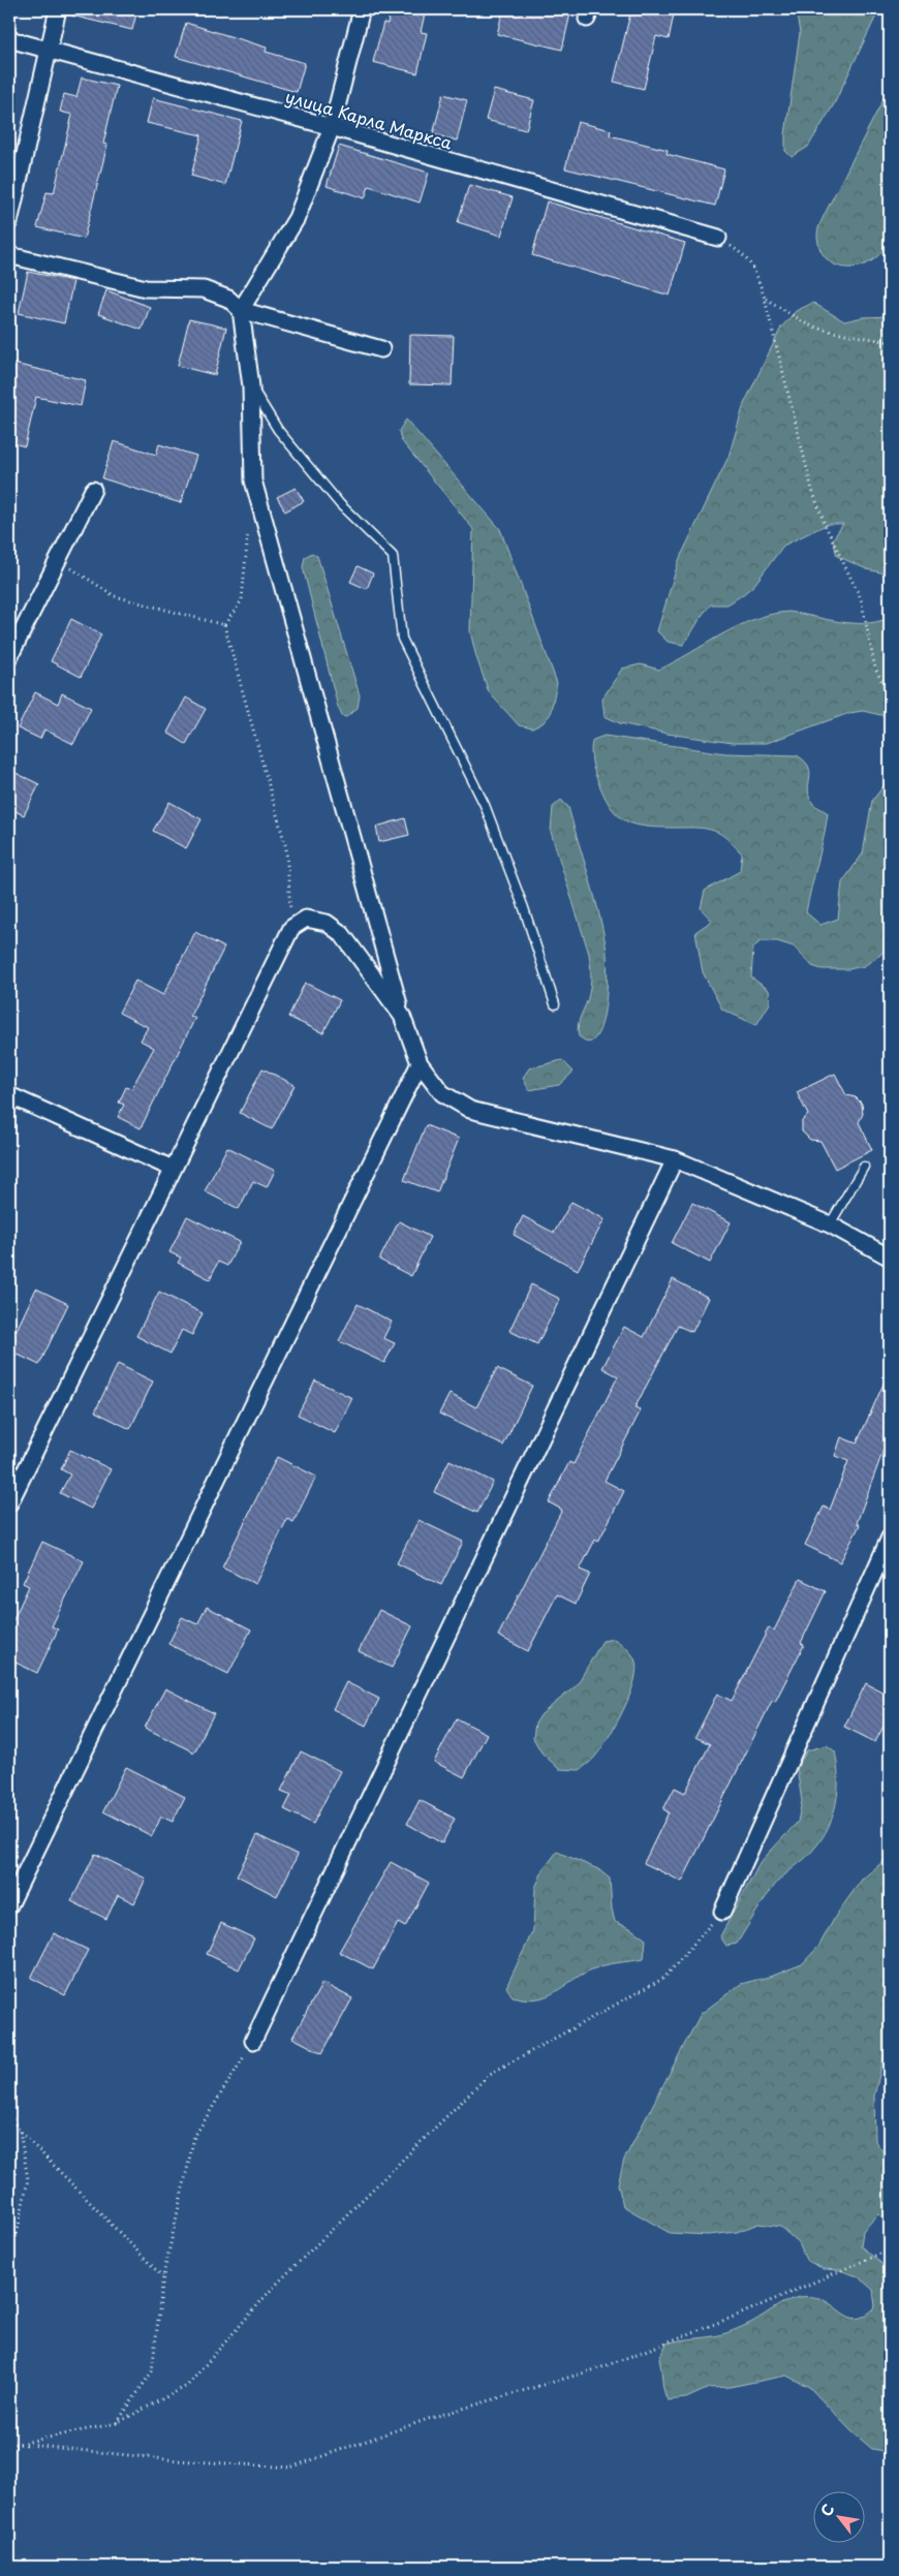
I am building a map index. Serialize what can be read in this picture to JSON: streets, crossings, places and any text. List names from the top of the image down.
{
  "streets": {
    "street": ["улица Карла Маркса"]
  },
  "north": "top left"
}
